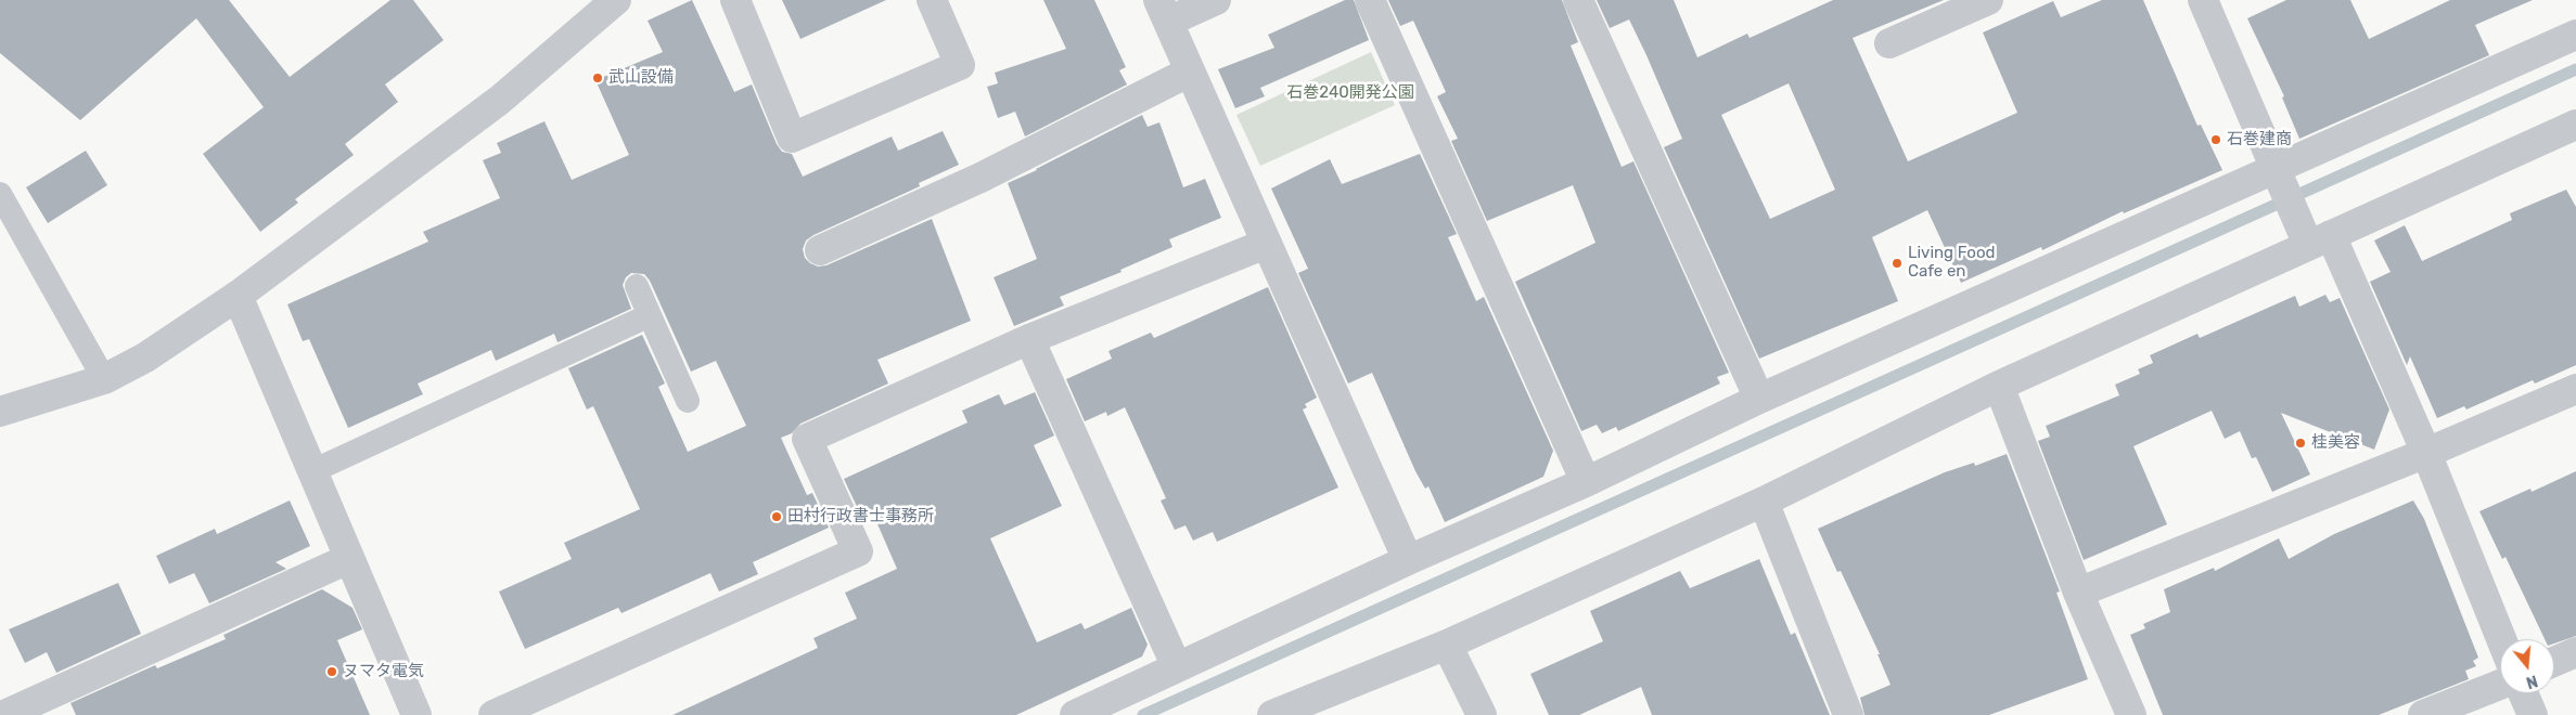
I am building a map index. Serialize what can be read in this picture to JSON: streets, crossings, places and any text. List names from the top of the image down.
{
  "parks": ["石巻240開発公園"],
  "places": [
    "武山設備",
    "石巻建商",
    "Living Food Cafe en",
    "桂美容",
    "田村行政書士事務所",
    "ヌマタ電気"
  ],
  "north": "bottom"
}
